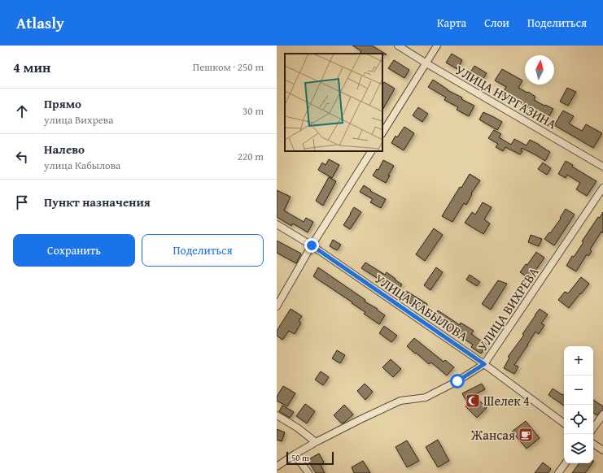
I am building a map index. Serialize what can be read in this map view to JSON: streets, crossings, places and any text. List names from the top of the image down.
{
  "streets": {
    "street": ["УЛИЦА НУРГАЗИНА", "УЛИЦА КАБЫЛОВА", "УЛИЦА ВИХРЕВА"]
  },
  "crossings": [
    ["УЛИЦА КАБЫЛОВА", "УЛИЦА ВИХРЕВА"]
  ],
  "places": {
    "mosque": ["Шелек 4"],
    "cafe": ["Жансая"]
  },
  "scale_bar": "50 m",
  "north": "top",
  "page": {
    "header": "Atlasly",
    "nav": ["Карта", "Слои", "Поделиться"],
    "heading": ["4 мин", "Пешком · 250 m"],
    "list": [
      ["Прямо", "улица Вихрева", "30 m"],
      ["Налево", "улица Кабылова", "220 m"],
      "Пункт назначения"
    ],
    "buttons": ["Сохранить", "Поделиться"],
    "map_buttons": ["+", "−"],
    "scale": "50 m"
  }
}
